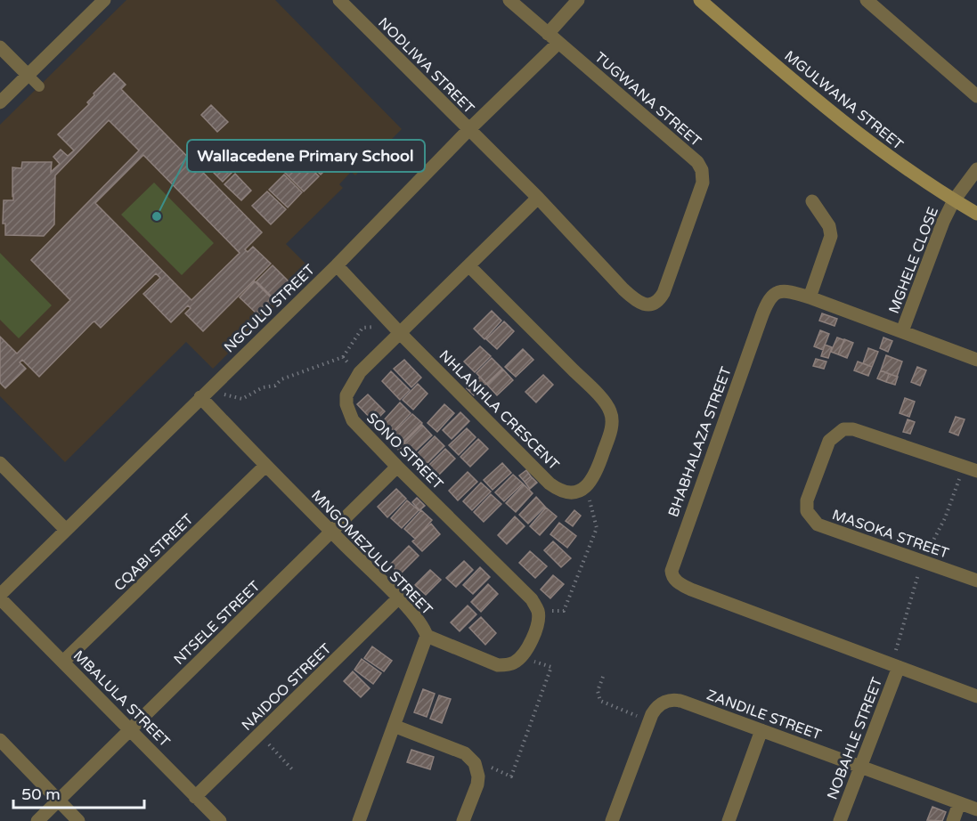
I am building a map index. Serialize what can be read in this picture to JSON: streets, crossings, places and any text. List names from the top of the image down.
{
  "streets": {
    "street": [
      "NODLIWA STREET",
      "TUGWANA STREET",
      "MGULWANA STREET",
      "MGHELE CLOSE",
      "NGCULU STREET",
      "NHLANHLA CRESCENT",
      "BHABHALAZA STREET",
      "SONO STREET",
      "MASOKA STREET",
      "CQABI STREET",
      "MNGOMEZULU STREET",
      "NTSELE STREET",
      "NAIDOO STREET",
      "MBALULA STREET",
      "ZANDILE STREET",
      "NOBAHLE STREET"
    ]
  },
  "crossings": [
    ["NODLIWA STREET", "TUGWANA STREET"],
    ["NODLIWA STREET", "NGCULU STREET"],
    ["TUGWANA STREET", "NGCULU STREET"],
    ["TUGWANA STREET", "SONO STREET"],
    ["MGULWANA STREET", "MGHELE CLOSE"],
    ["MGHELE CLOSE", "BHABHALAZA STREET"],
    ["NGCULU STREET", "NHLANHLA CRESCENT"],
    ["NGCULU STREET", "MNGOMEZULU STREET"],
    ["NGCULU STREET", "MBALULA STREET"],
    ["NHLANHLA CRESCENT", "SONO STREET"],
    ["BHABHALAZA STREET", "NOBAHLE STREET"],
    ["SONO STREET", "NTSELE STREET"],
    ["CQABI STREET", "MNGOMEZULU STREET"],
    ["CQABI STREET", "MBALULA STREET"],
    ["MNGOMEZULU STREET", "NTSELE STREET"],
    ["MNGOMEZULU STREET", "NAIDOO STREET"],
    ["NTSELE STREET", "MBALULA STREET"],
    ["NAIDOO STREET", "MBALULA STREET"],
    ["ZANDILE STREET", "NOBAHLE STREET"]
  ],
  "places": ["Wallacedene Primary School"],
  "scale_bar": "50 m"
}
